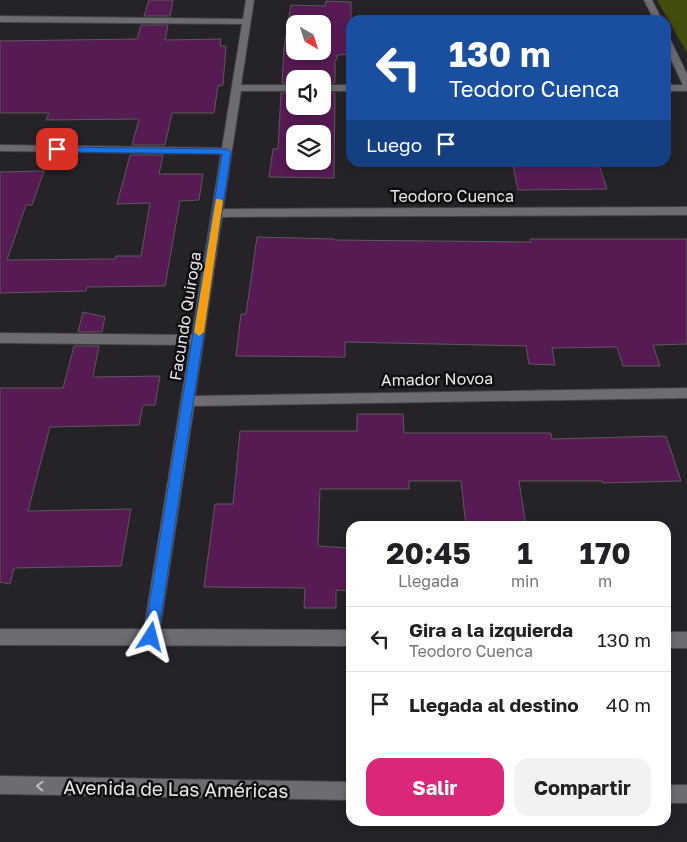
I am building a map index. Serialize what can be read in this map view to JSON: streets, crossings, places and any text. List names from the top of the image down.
{
  "streets": {
    "street": [
      "Teodoro Cuenca",
      "Facundo Quiroga",
      "Amador Novoa",
      "Avenida de Las Américas"
    ]
  },
  "crossings": [
    ["Teodoro Cuenca", "Facundo Quiroga"],
    ["Facundo Quiroga", "Amador Novoa"]
  ],
  "one_way": ["Avenida de Las Américas"],
  "north": "bottom right",
  "page": {
    "turn": ["130 m", "Teodoro Cuenca"],
    "then": "Luego",
    "eta": [
      "20:45",
      "Llegada",
      "1",
      "min",
      "170",
      "m"
    ],
    "list": [
      {
        "name": "Gira a la izquierda",
        "note": "Teodoro Cuenca",
        "value": "130 m"
      },
      {
        "name": "Llegada al destino",
        "value": "40 m"
      }
    ],
    "buttons": ["Salir", "Compartir"]
  }
}
